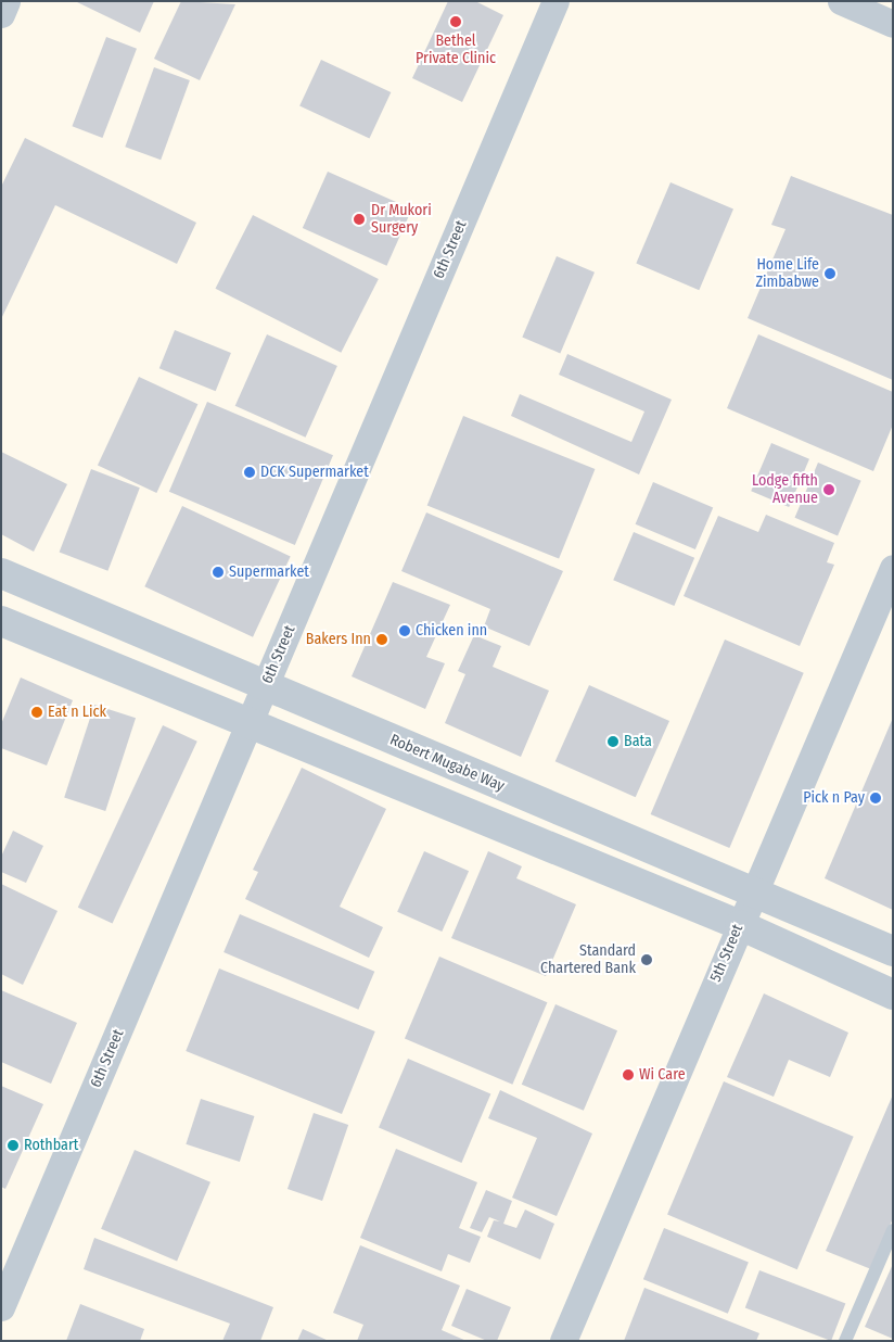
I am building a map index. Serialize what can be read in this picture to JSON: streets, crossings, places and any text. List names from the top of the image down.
{
  "streets": {
    "street": ["6th Street", "Robert Mugabe Way", "5th Street"]
  },
  "crossings": [
    ["6th Street", "Robert Mugabe Way"],
    ["Robert Mugabe Way", "5th Street"]
  ],
  "places": [
    "Bethel Private Clinic",
    "Dr Mukori Surgery",
    "Home Life Zimbabwe",
    "DCK Supermarket",
    "Lodge fifth Avenue",
    "Supermarket",
    "Chicken inn",
    "Bakers Inn",
    "Eat n Lick",
    "Bata",
    "Pick n Pay",
    "Standard Chartered Bank",
    "Wi Care",
    "Rothbart"
  ]
}
